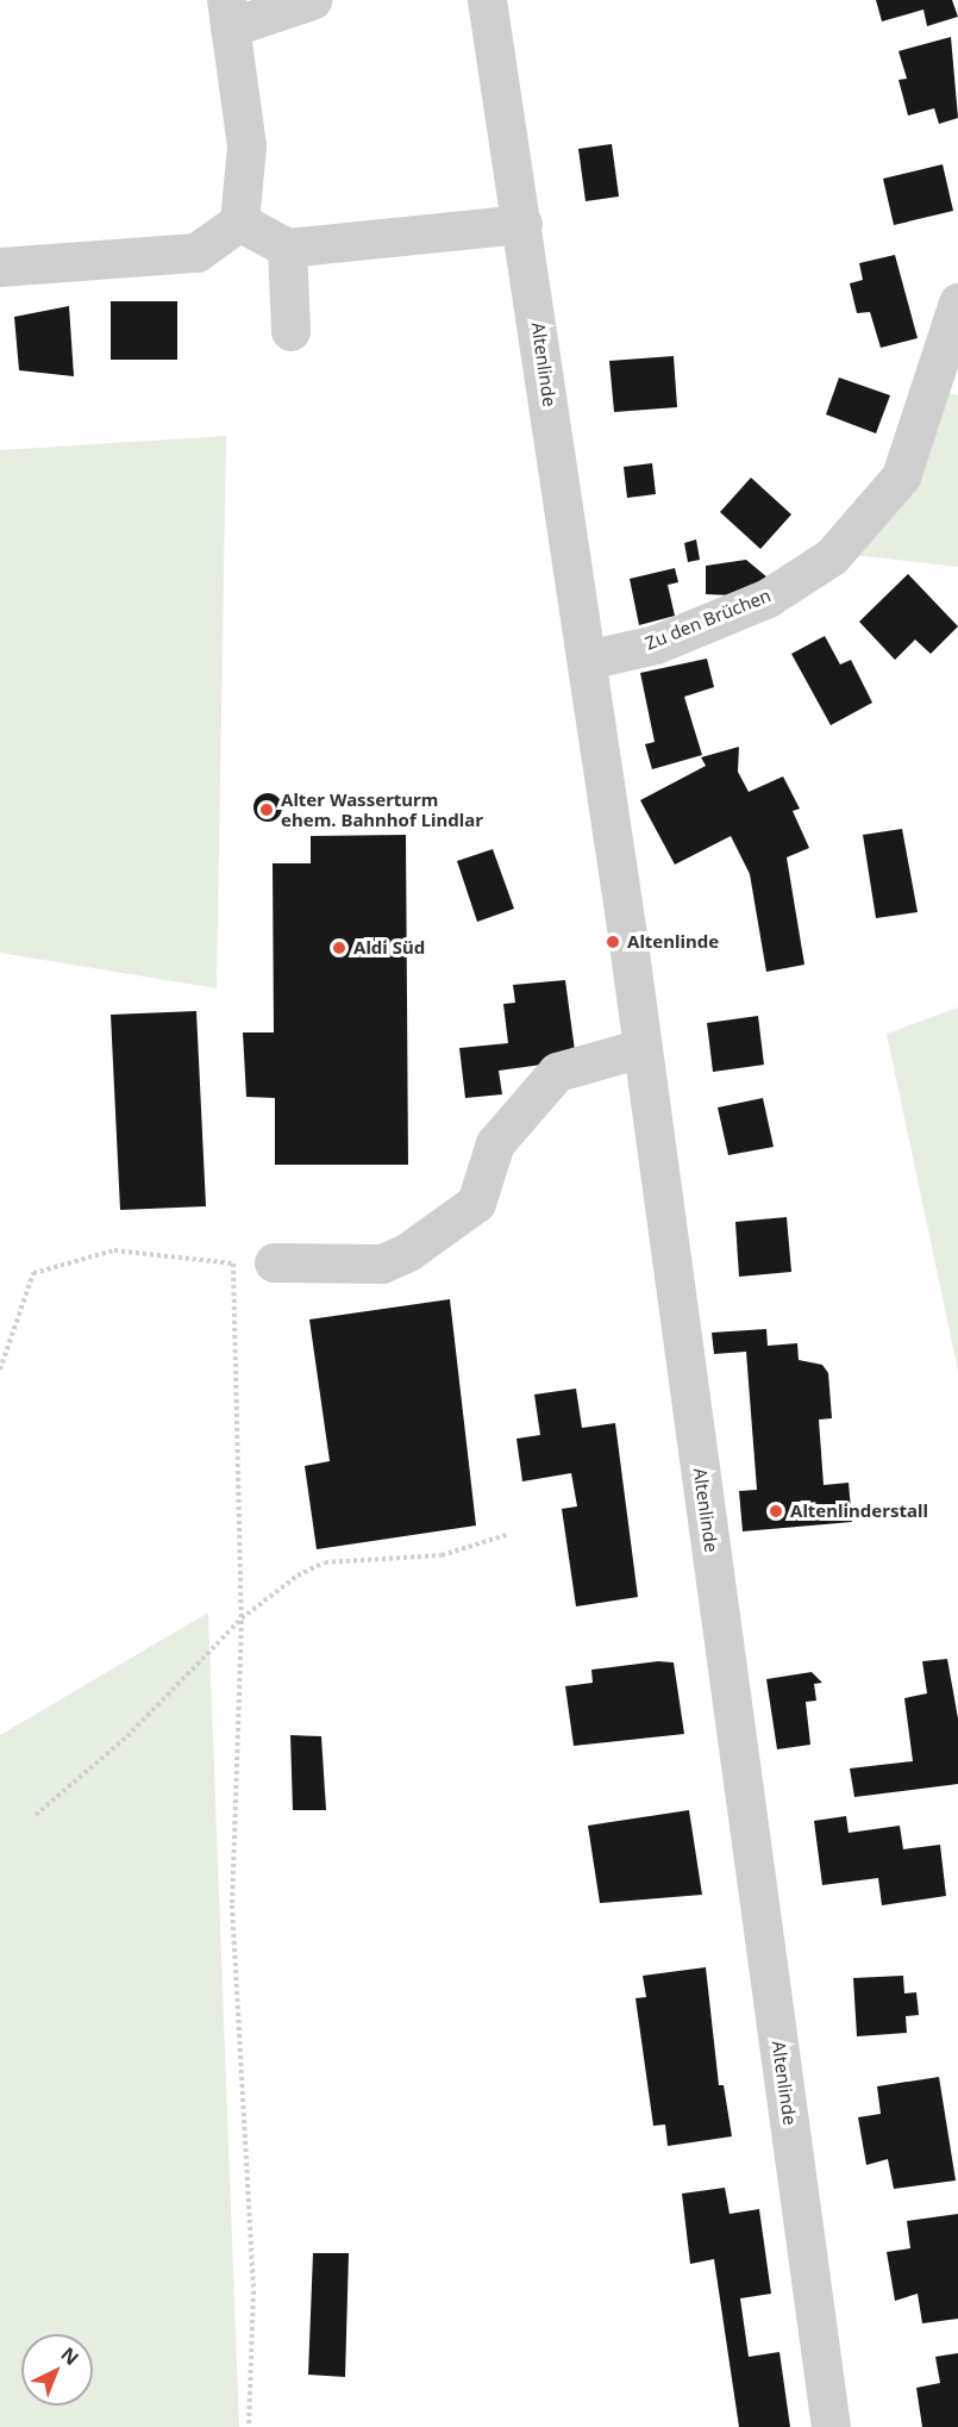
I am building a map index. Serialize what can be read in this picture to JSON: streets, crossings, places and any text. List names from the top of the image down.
{
  "streets": {
    "street": ["Altenlinde", "Zu den Brüchen"]
  },
  "crossings": [
    ["Altenlinde", "Zu den Brüchen"]
  ],
  "places": [
    "Alter Wasserturm ehem. Bahnhof Lindlar",
    "Altenlinde",
    "Aldi Süd",
    "Altenlinderstall"
  ],
  "north": "top right"
}
